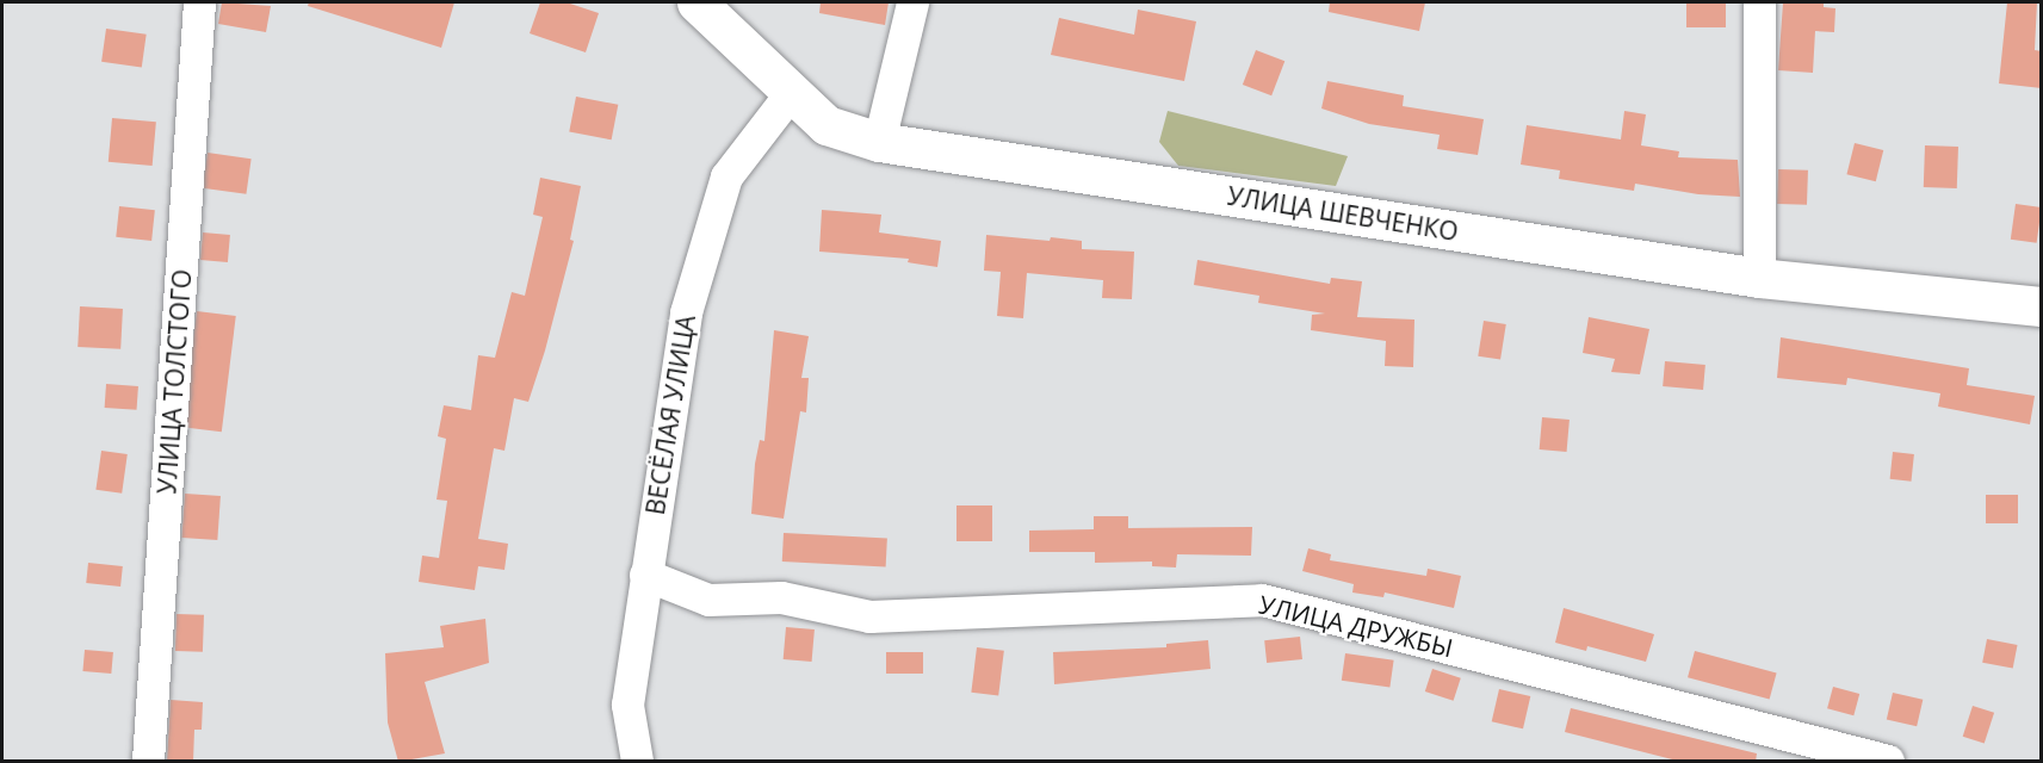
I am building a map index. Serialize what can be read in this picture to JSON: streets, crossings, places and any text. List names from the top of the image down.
{
  "streets": {
    "main road": ["УЛИЦА ШЕВЧЕНКО"],
    "street": ["УЛИЦА ТОЛСТОГО", "ВЕСЁЛАЯ УЛИЦА", "УЛИЦА ДРУЖБЫ"]
  },
  "crossings": [
    ["УЛИЦА ШЕВЧЕНКО", "ВЕСЁЛАЯ УЛИЦА"],
    ["ВЕСЁЛАЯ УЛИЦА", "УЛИЦА ДРУЖБЫ"]
  ]
}
